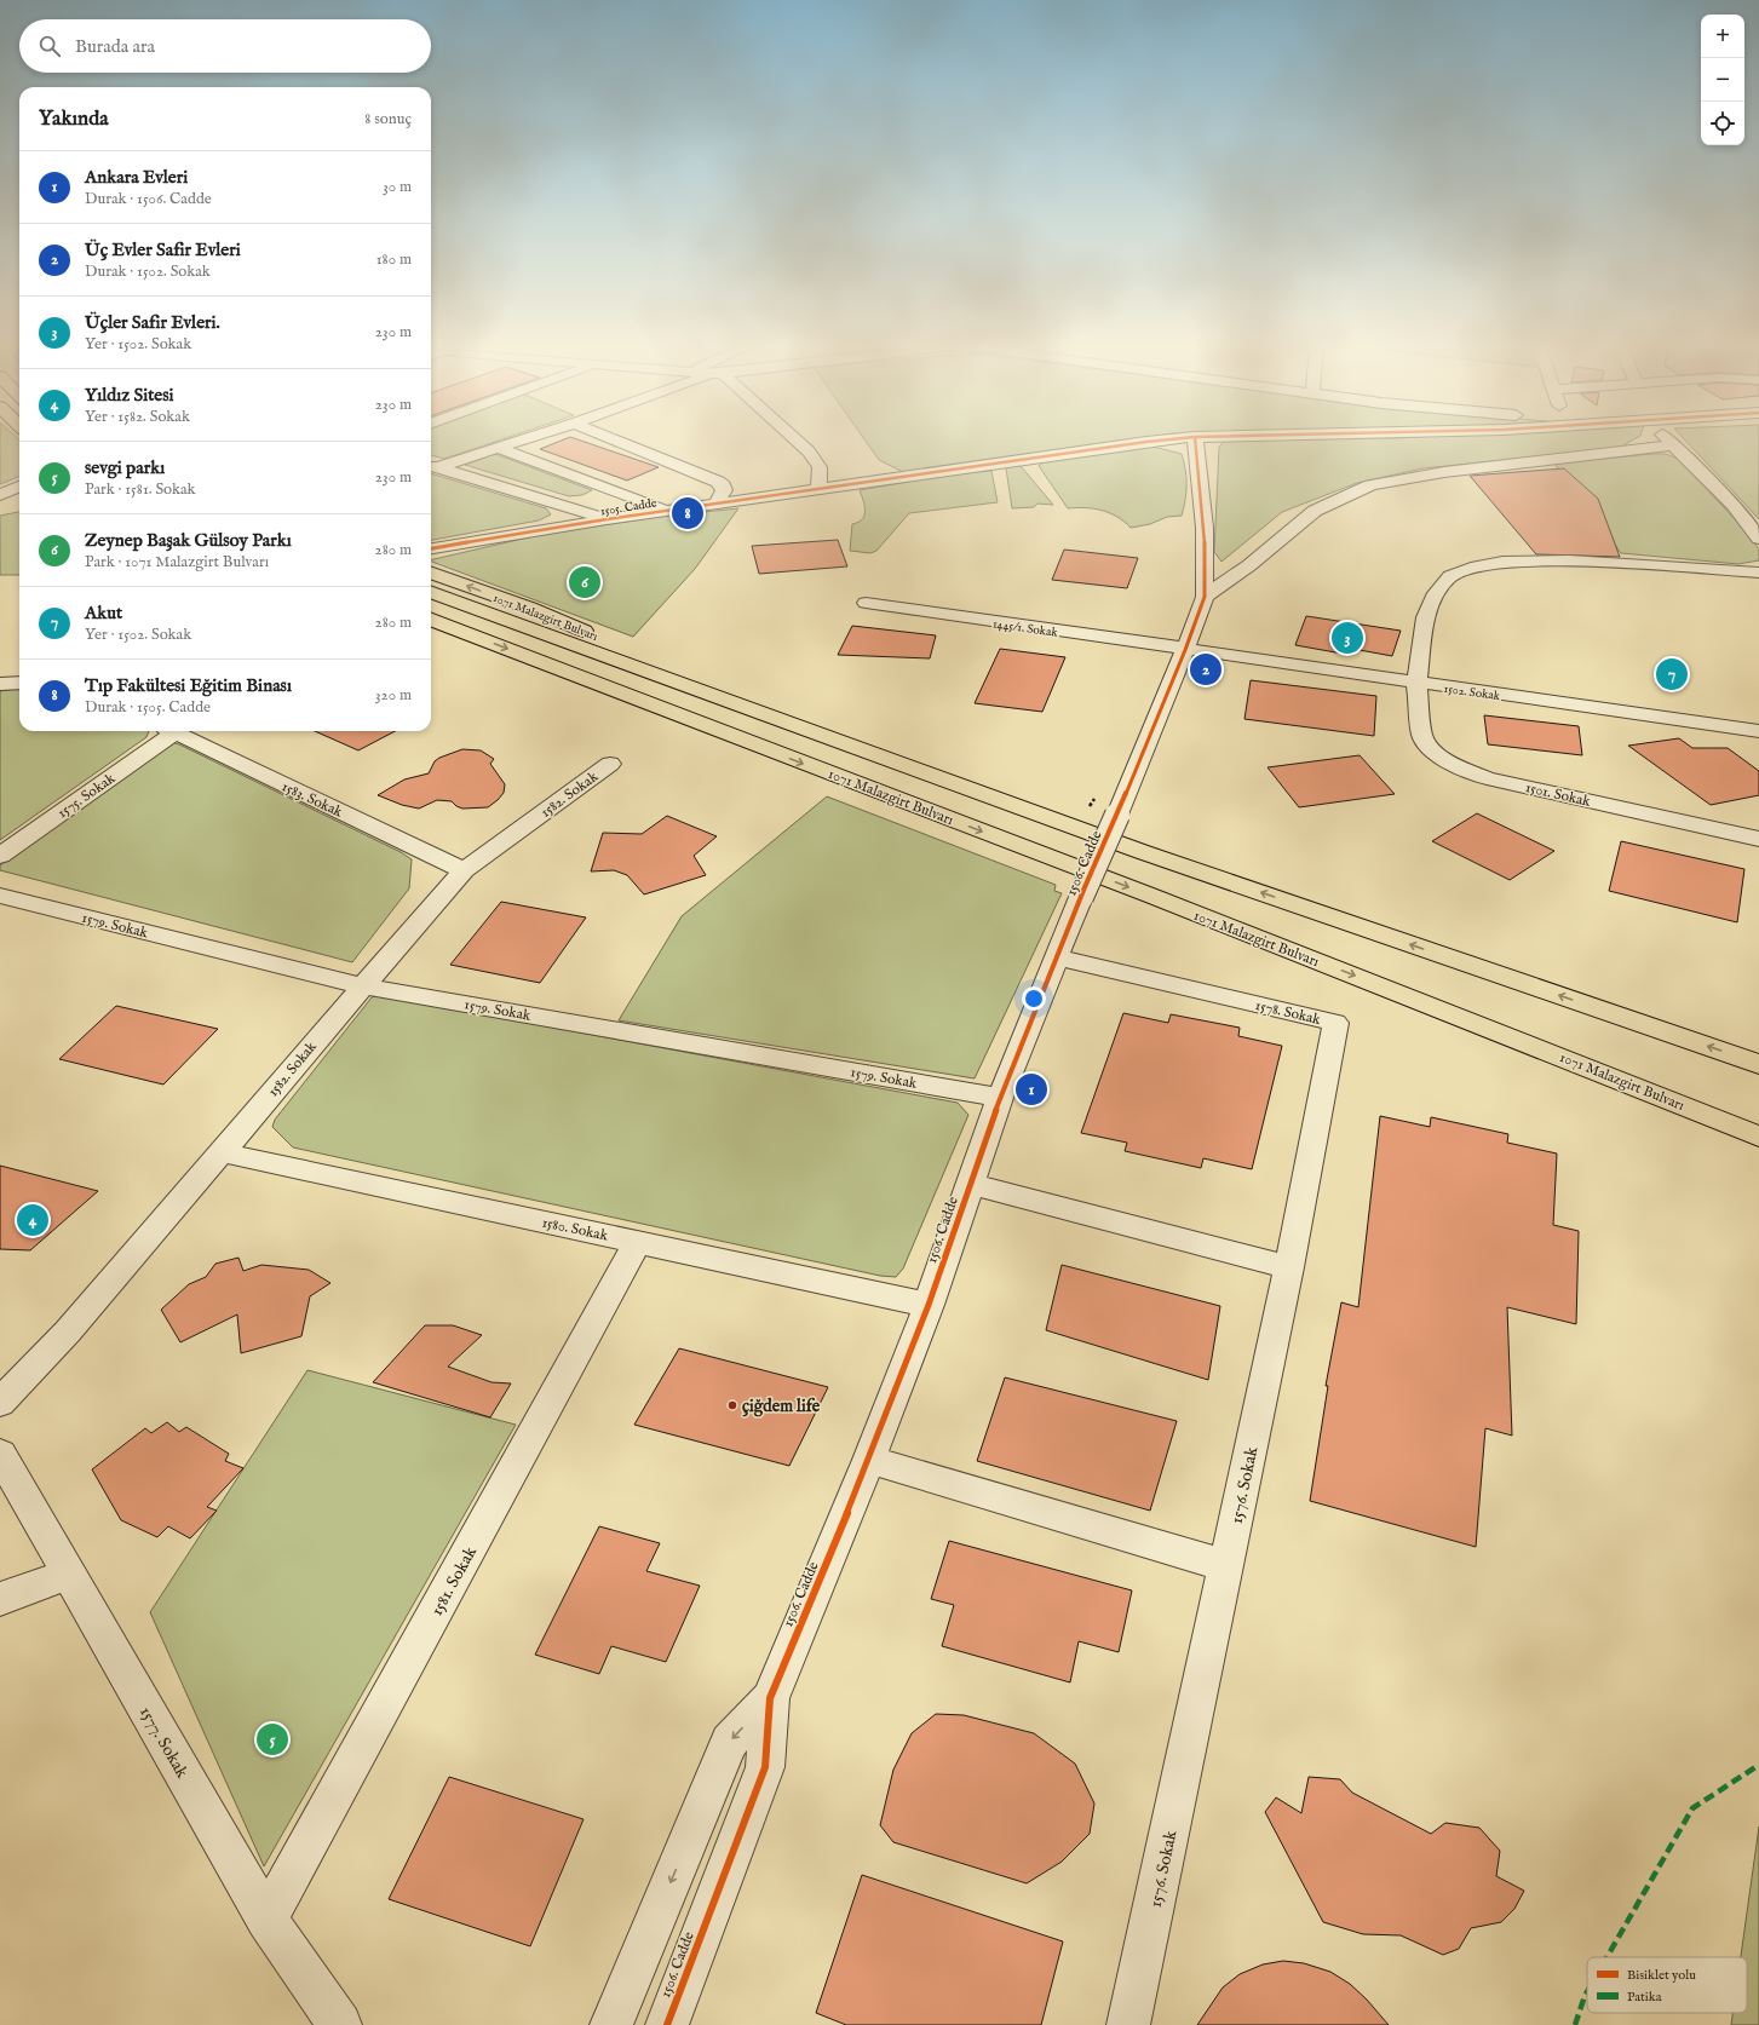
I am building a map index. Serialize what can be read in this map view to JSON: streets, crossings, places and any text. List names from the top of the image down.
{
  "streets": {
    "main road": ["1071 Malazgirt Bulvarı"],
    "street": [
      "1505. Cadde",
      "1445/1. Sokak",
      "1502. Sokak",
      "1582. Sokak",
      "1501. Sokak",
      "1575. Sokak",
      "1583. Sokak",
      "1506. Cadde",
      "1579. Sokak",
      "1578. Sokak",
      "1580. Sokak",
      "1576. Sokak",
      "1581. Sokak",
      "1577. Sokak"
    ]
  },
  "crossings": [
    ["1445/1. Sokak", "1502. Sokak"],
    ["1445/1. Sokak", "1506. Cadde"],
    ["1502. Sokak", "1501. Sokak"],
    ["1502. Sokak", "1506. Cadde"],
    ["1582. Sokak", "1583. Sokak"],
    ["1582. Sokak", "1579. Sokak"],
    ["1582. Sokak", "1580. Sokak"],
    ["1506. Cadde", "1579. Sokak"],
    ["1506. Cadde", "1578. Sokak"],
    ["1506. Cadde", "1580. Sokak"],
    ["1578. Sokak", "1576. Sokak"],
    ["1580. Sokak", "1581. Sokak"],
    ["1581. Sokak", "1577. Sokak"]
  ],
  "places": ["çiğdem life"],
  "legend": ["Bisiklet yolu", "Patika"],
  "page": {
    "map_buttons": ["+", "−"],
    "search": "Burada ara",
    "heading": ["Yakında", "8 sonuç"],
    "list": [
      {
        "mark": "1",
        "name": "Ankara Evleri",
        "note": "Durak · 1506. Cadde",
        "value": "30 m"
      },
      {
        "mark": "2",
        "name": "Üç Evler Safir Evleri",
        "note": "Durak · 1502. Sokak",
        "value": "180 m"
      },
      {
        "mark": "3",
        "name": "Üçler Safir Evleri.",
        "note": "Yer · 1502. Sokak",
        "value": "230 m"
      },
      {
        "mark": "4",
        "name": "Yıldız Sitesi",
        "note": "Yer · 1582. Sokak",
        "value": "230 m"
      },
      {
        "mark": "5",
        "name": "sevgi parkı",
        "note": "Park · 1581. Sokak",
        "value": "230 m"
      },
      {
        "mark": "6",
        "name": "Zeynep Başak Gülsoy Parkı",
        "note": "Park · 1071 Malazgirt Bulvarı",
        "value": "280 m"
      },
      {
        "mark": "7",
        "name": "Akut",
        "note": "Yer · 1502. Sokak",
        "value": "280 m"
      },
      {
        "mark": "8",
        "name": "Tıp Fakültesi Eğitim Binası",
        "note": "Durak · 1505. Cadde",
        "value": "320 m"
      }
    ],
    "pins": [
      "8",
      "6",
      "3",
      "2",
      "7",
      "1",
      "4",
      "5"
    ]
  }
}
